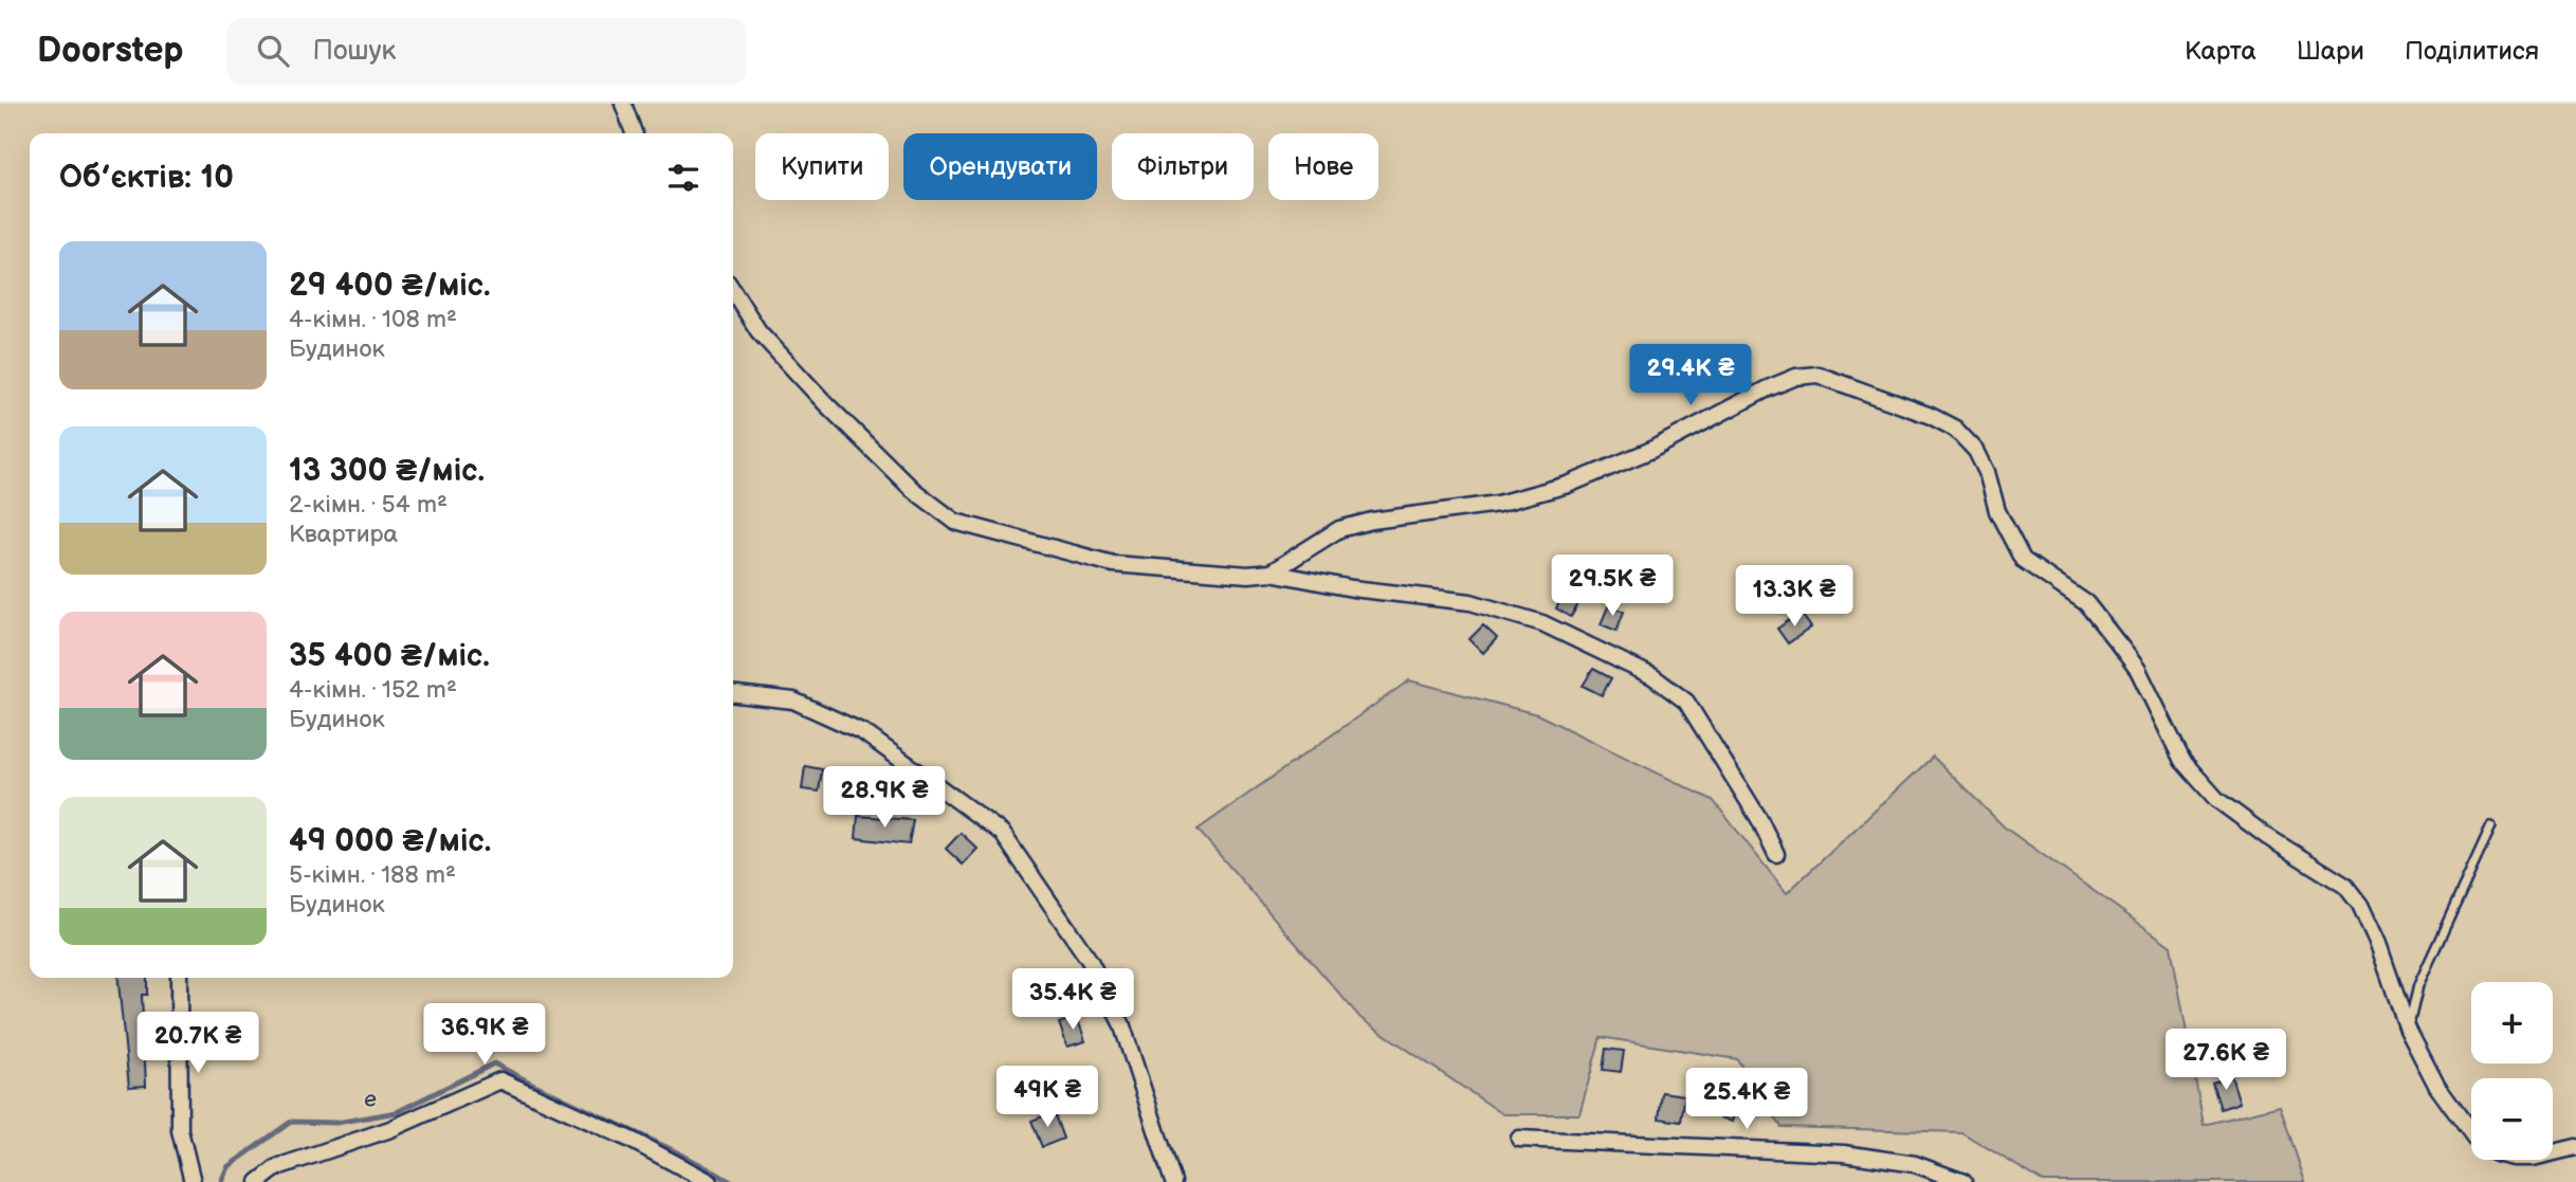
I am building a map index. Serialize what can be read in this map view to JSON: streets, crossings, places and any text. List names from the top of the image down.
{
  "water": ["e"],
  "page": {
    "header": "Doorstep",
    "search": "Пошук",
    "nav": ["Карта", "Шари", "Поділитися"],
    "chip": [
      "Купити",
      "Орендувати",
      "Фільтри",
      "Нове"
    ],
    "heading": "Об’єктів: 10",
    "list": [
      {
        "name": "29 400 ₴/міс.",
        "note": "4-кімн. · 108 m² · Будинок"
      },
      {
        "name": "13 300 ₴/міс.",
        "note": "2-кімн. · 54 m² · Квартира"
      },
      {
        "name": "35 400 ₴/міс.",
        "note": "4-кімн. · 152 m² · Будинок"
      },
      {
        "name": "49 000 ₴/міс.",
        "note": "5-кімн. · 188 m² · Будинок"
      }
    ],
    "price": [
      "29.4K ₴",
      "29.5K ₴",
      "13.3K ₴",
      "28.9K ₴",
      "35.4K ₴",
      "36.9K ₴",
      "20.7K ₴",
      "27.6K ₴",
      "49K ₴",
      "25.4K ₴"
    ],
    "map_buttons": ["+", "−"]
  }
}
